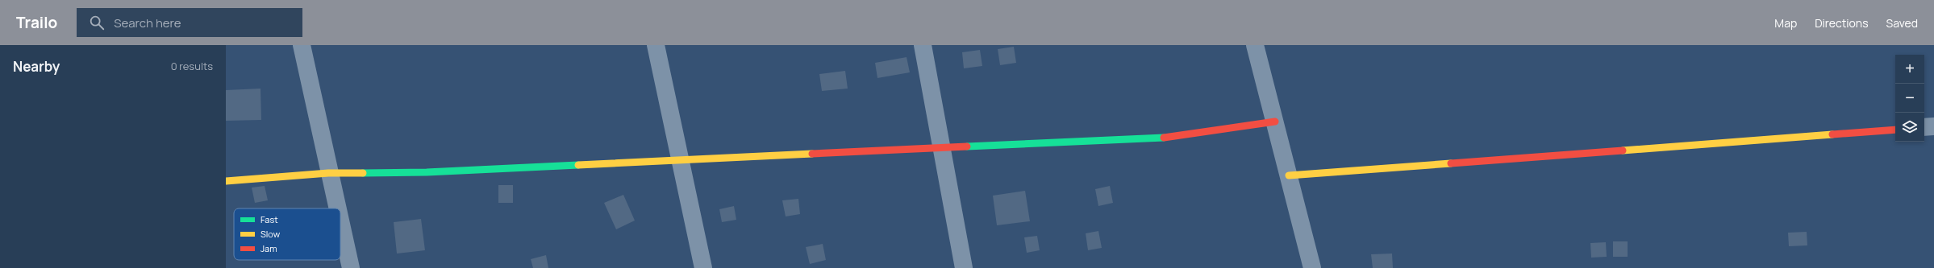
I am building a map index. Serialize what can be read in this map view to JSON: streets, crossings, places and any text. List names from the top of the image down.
{
  "legend": ["Fast", "Slow", "Jam"],
  "page": {
    "header": "Trailo",
    "search": "Search here",
    "nav": ["Map", "Directions", "Saved"],
    "heading": ["Nearby", "0 results"],
    "map_buttons": ["+", "−"]
  }
}
